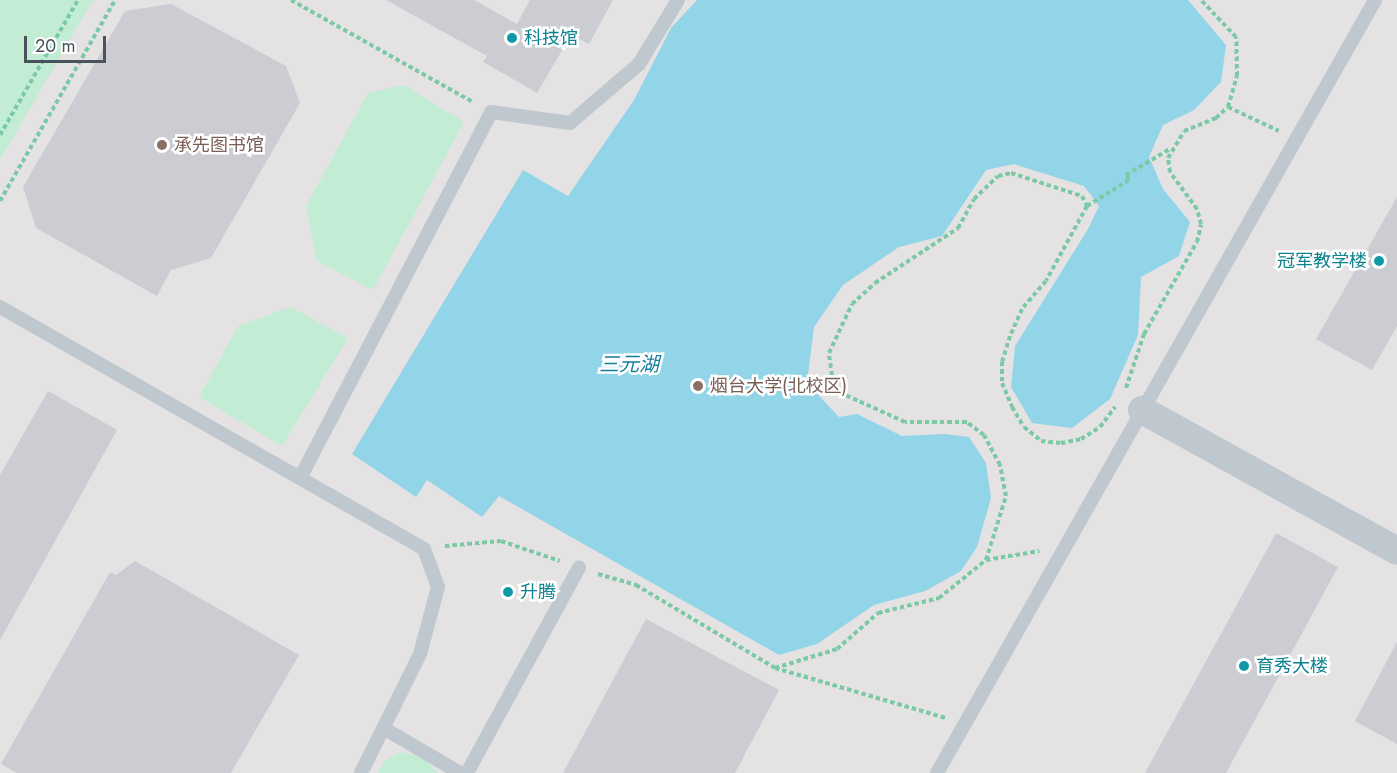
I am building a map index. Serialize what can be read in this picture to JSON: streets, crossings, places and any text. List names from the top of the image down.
{
  "water": ["三元湖"],
  "places": [
    "科技馆",
    "承先图书馆",
    "冠军教学楼",
    "烟台大学(北校区)",
    "升腾",
    "育秀大楼"
  ],
  "scale_bar": "20 m"
}
